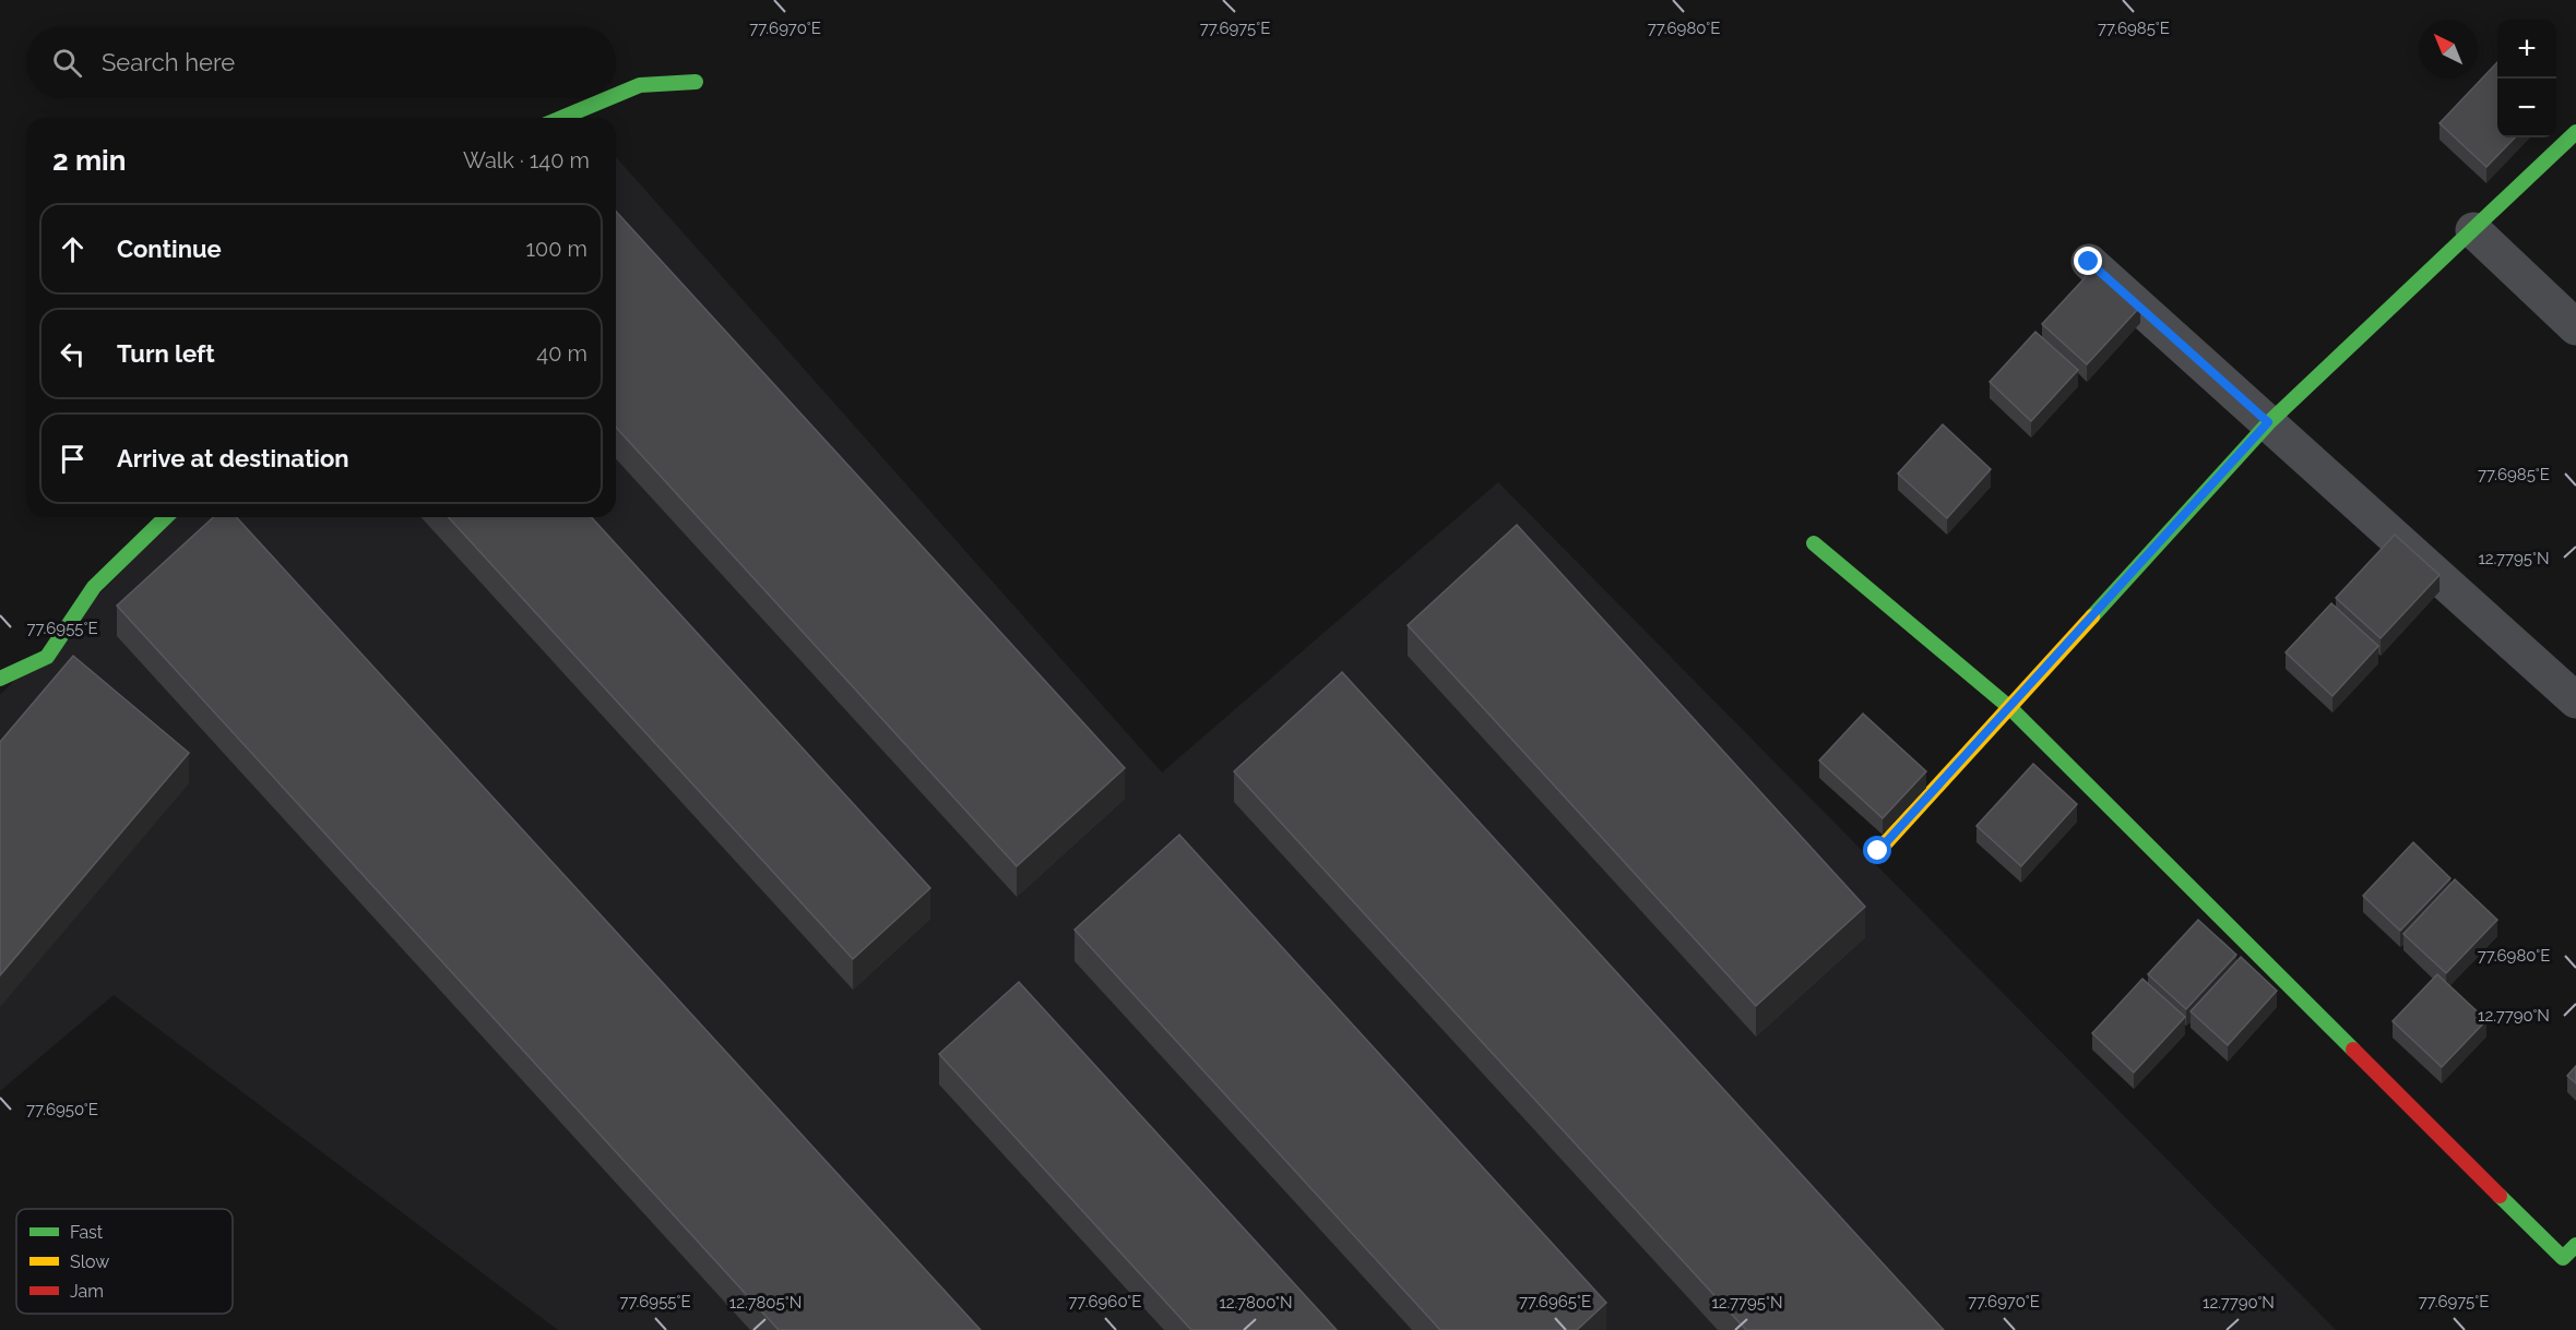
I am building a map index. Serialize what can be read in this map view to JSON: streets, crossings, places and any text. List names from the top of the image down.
{
  "legend": ["Fast", "Slow", "Jam"],
  "north": "top left",
  "page": {
    "map_buttons": ["+", "−"],
    "search": "Search here",
    "heading": ["2 min", "Walk · 140 m"],
    "list": [
      ["Continue", "100 m"],
      ["Turn left", "40 m"],
      "Arrive at destination"
    ]
  },
  "coordinates": [
    "77.6970°E",
    "77.6975°E",
    "77.6980°E",
    "77.6985°E",
    "12.7795°N",
    "77.6955°E",
    "12.7790°N",
    "77.6950°E",
    "77.6960°E",
    "77.6965°E",
    "12.7805°N",
    "12.7800°N"
  ]
}
